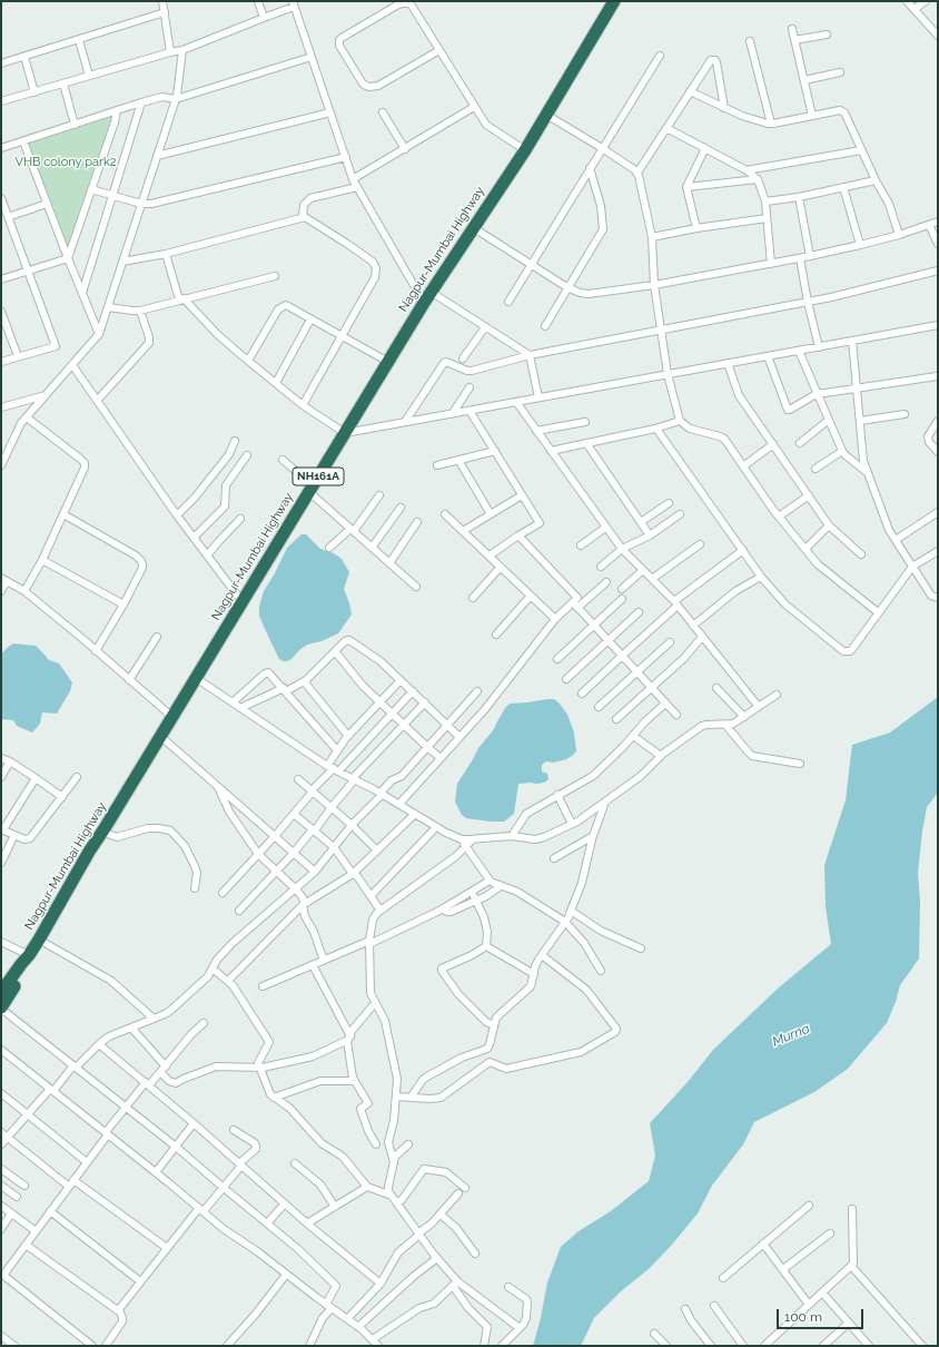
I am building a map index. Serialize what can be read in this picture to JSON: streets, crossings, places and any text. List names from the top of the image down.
{
  "streets": {
    "highway": ["Nagpur-Mumbai Highway", "NH161A"]
  },
  "crossings": [
    ["Nagpur-Mumbai Highway", "NH161A"]
  ],
  "water": ["Murna"],
  "parks": ["VHB colony park2"],
  "scale_bar": "100 m"
}
